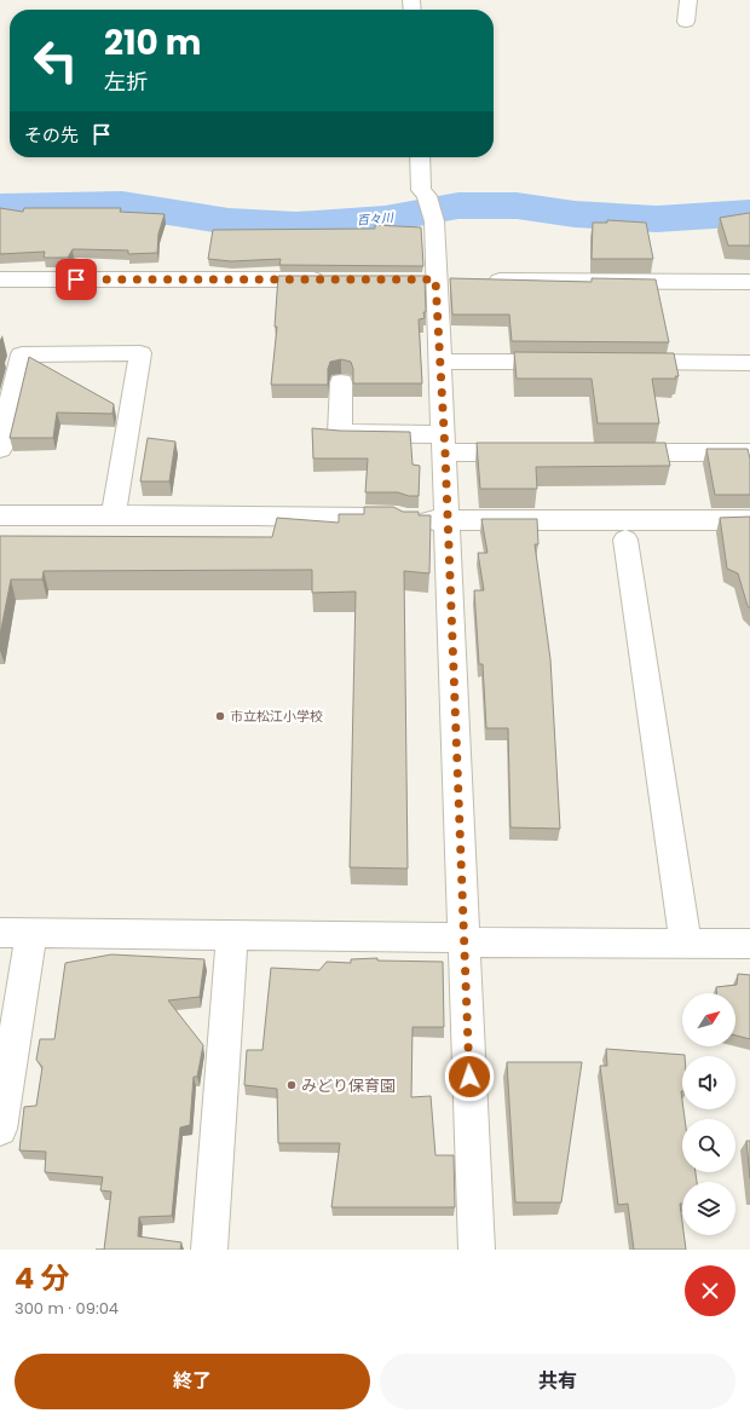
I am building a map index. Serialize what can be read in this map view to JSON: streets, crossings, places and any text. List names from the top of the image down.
{
  "water": ["百々川"],
  "places": ["市立松江小学校", "みどり保育園"],
  "north": "top right",
  "page": {
    "turn": ["210 m", "左折"],
    "then": "その先",
    "heading": ["4 分", "300 m · 09:04"],
    "buttons": ["終了", "共有"]
  }
}
